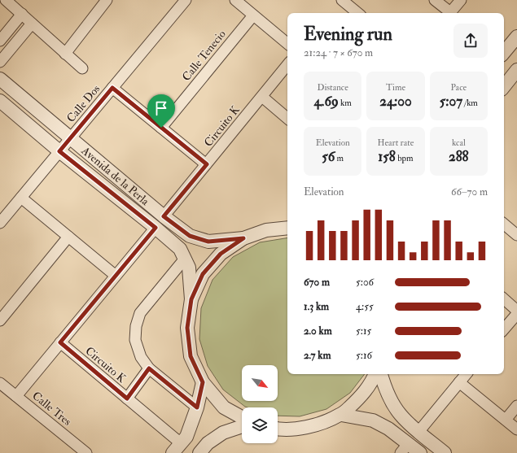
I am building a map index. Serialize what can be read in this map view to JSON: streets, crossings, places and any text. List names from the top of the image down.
{
  "streets": {
    "street": [
      "Calle Tenecio",
      "Calle Dos",
      "Circuito K",
      "Avenida de la Perla",
      "Calle Tres"
    ]
  },
  "crossings": [
    ["Calle Dos", "Avenida de la Perla"],
    ["Circuito K", "Avenida de la Perla"]
  ],
  "north": "bottom right",
  "page": {
    "heading": ["Evening run", "21:24 · 7 × 670 m"],
    "stats": [
      ["Distance", "4.69 km"],
      ["Time", "24:00"],
      ["Pace", "5:07 /km"],
      ["Elevation", "56 m"],
      ["Heart rate", "158 bpm"],
      ["kcal", "288"]
    ],
    "chart": ["Elevation", "66–70 m"],
    "list": [
      {
        "name": "670 m",
        "note": "5:06"
      },
      {
        "name": "1.3 km",
        "note": "4:55"
      },
      {
        "name": "2.0 km",
        "note": "5:15"
      },
      {
        "name": "2.7 km",
        "note": "5:16"
      }
    ]
  }
}
